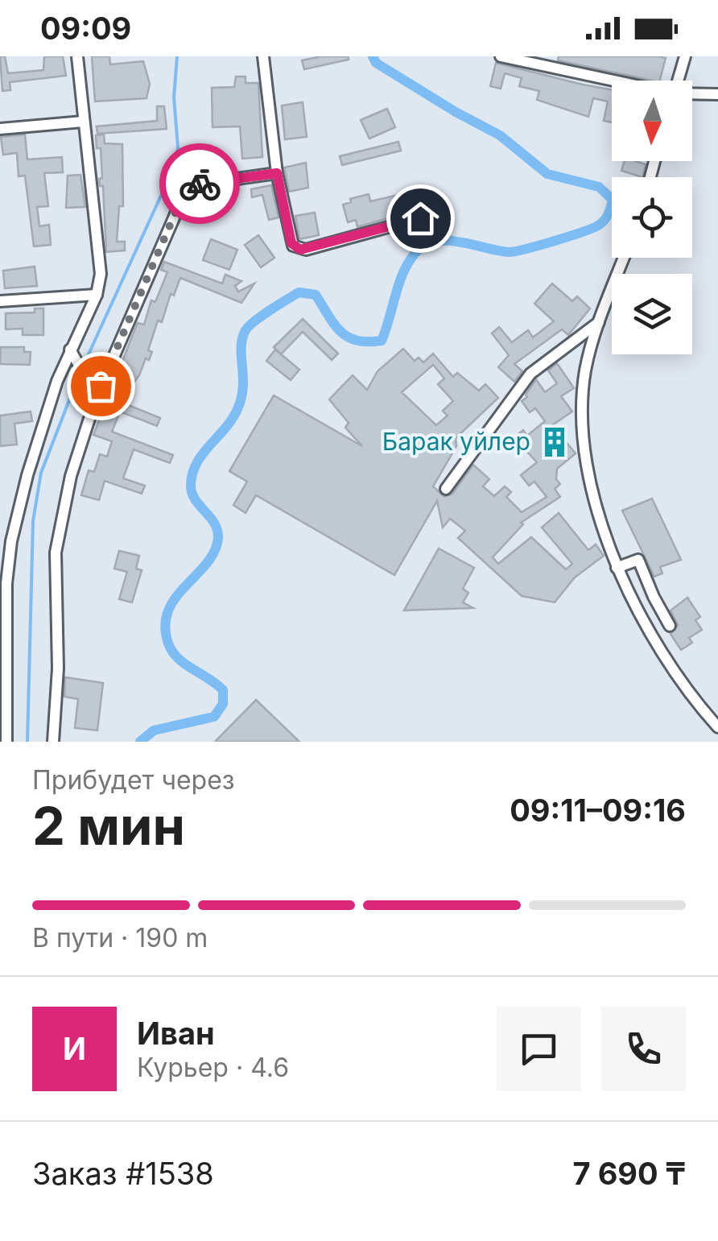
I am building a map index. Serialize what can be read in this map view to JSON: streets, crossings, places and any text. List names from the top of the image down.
{
  "places": {
    "building": ["Барак уйлер"]
  },
  "north": "bottom",
  "page": {
    "status": "09:09",
    "heading": ["2 мин", "Прибудет через", "09:11–09:16"],
    "panel": [
      "Иван",
      "Курьер · 4.6",
      "Заказ #1538",
      "7 690 ₸"
    ],
    "bar": "В пути · 190 m",
    "round": "И"
  }
}
